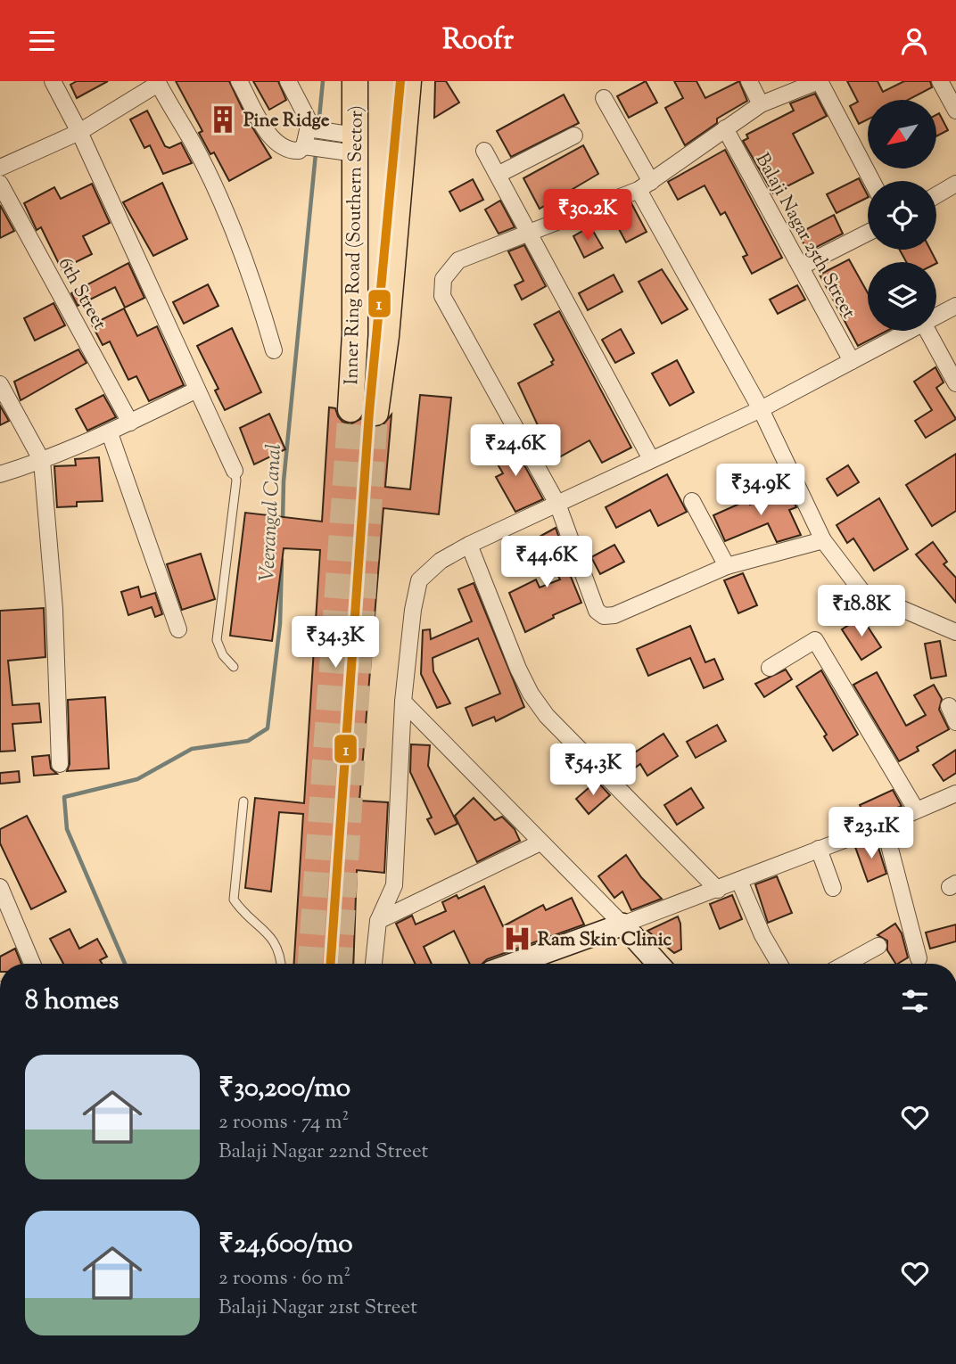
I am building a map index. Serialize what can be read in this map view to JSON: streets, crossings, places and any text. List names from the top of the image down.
{
  "streets": {
    "main road": ["Inner Ring Road (Southern Sector)"],
    "street": ["Balaji Nagar 25th Street", "6th Street"]
  },
  "water": ["Veerangal Canal"],
  "places": {
    "building": ["Pine Ridge"],
    "hospital": ["Ram Skin Clinic"]
  },
  "lines": ["transit line 1"],
  "north": "bottom left",
  "page": {
    "header": "Roofr",
    "price": [
      "₹30.2K",
      "₹24.6K",
      "₹34.9K",
      "₹44.6K",
      "₹18.8K",
      "₹34.3K",
      "₹54.3K",
      "₹23.1K"
    ],
    "heading": "8 homes",
    "list": [
      {
        "name": "₹30,200/mo",
        "note": "2 rooms · 74 m² · Balaji Nagar 22nd Street"
      },
      {
        "name": "₹24,600/mo",
        "note": "2 rooms · 60 m² · Balaji Nagar 21st Street"
      }
    ]
  }
}
